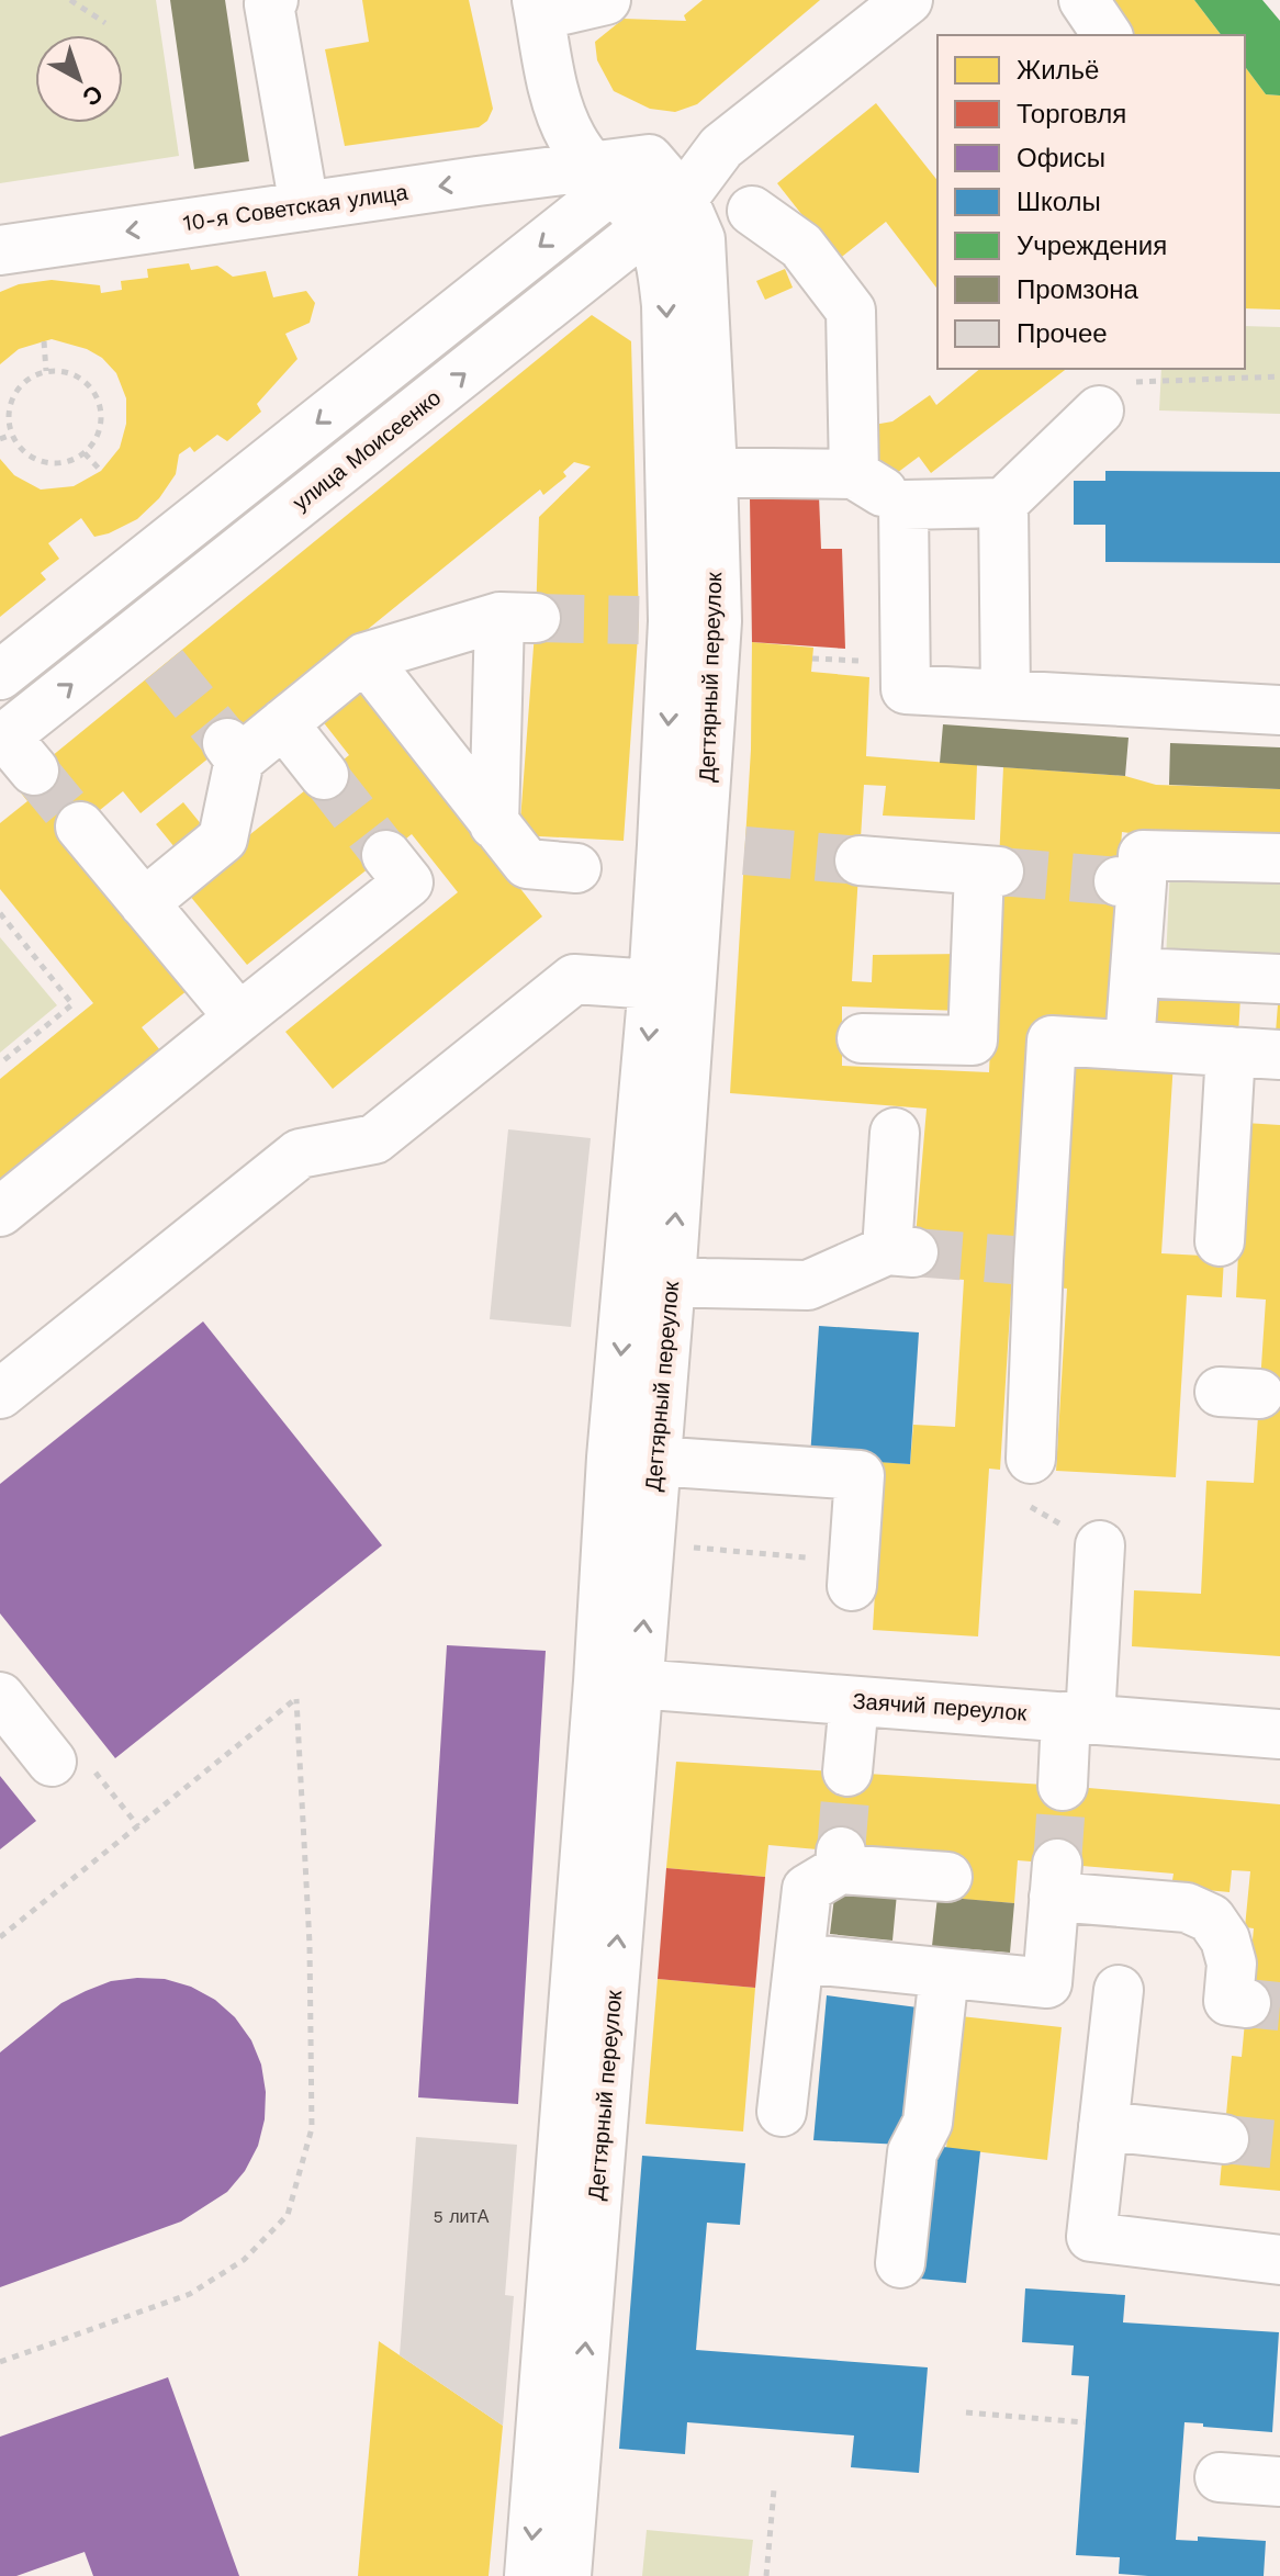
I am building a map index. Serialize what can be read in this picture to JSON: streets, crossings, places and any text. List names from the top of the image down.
{
  "streets": {
    "street": [
      "10-я Советская улица",
      "улица Моисеенко",
      "Дегтярный переулок",
      "Заячий переулок"
    ]
  },
  "crossings": [
    ["10-я Советская улица", "улица Моисеенко"],
    ["улица Моисеенко", "Дегтярный переулок"],
    ["Дегтярный переулок", "Заячий переулок"]
  ],
  "one_way": ["10-я Советская улица"],
  "house_numbers": ["5 литА"],
  "legend": [
    "Жильё",
    "Торговля",
    "Офисы",
    "Школы",
    "Учреждения",
    "Промзона",
    "Прочее"
  ],
  "north": "bottom right"
}
